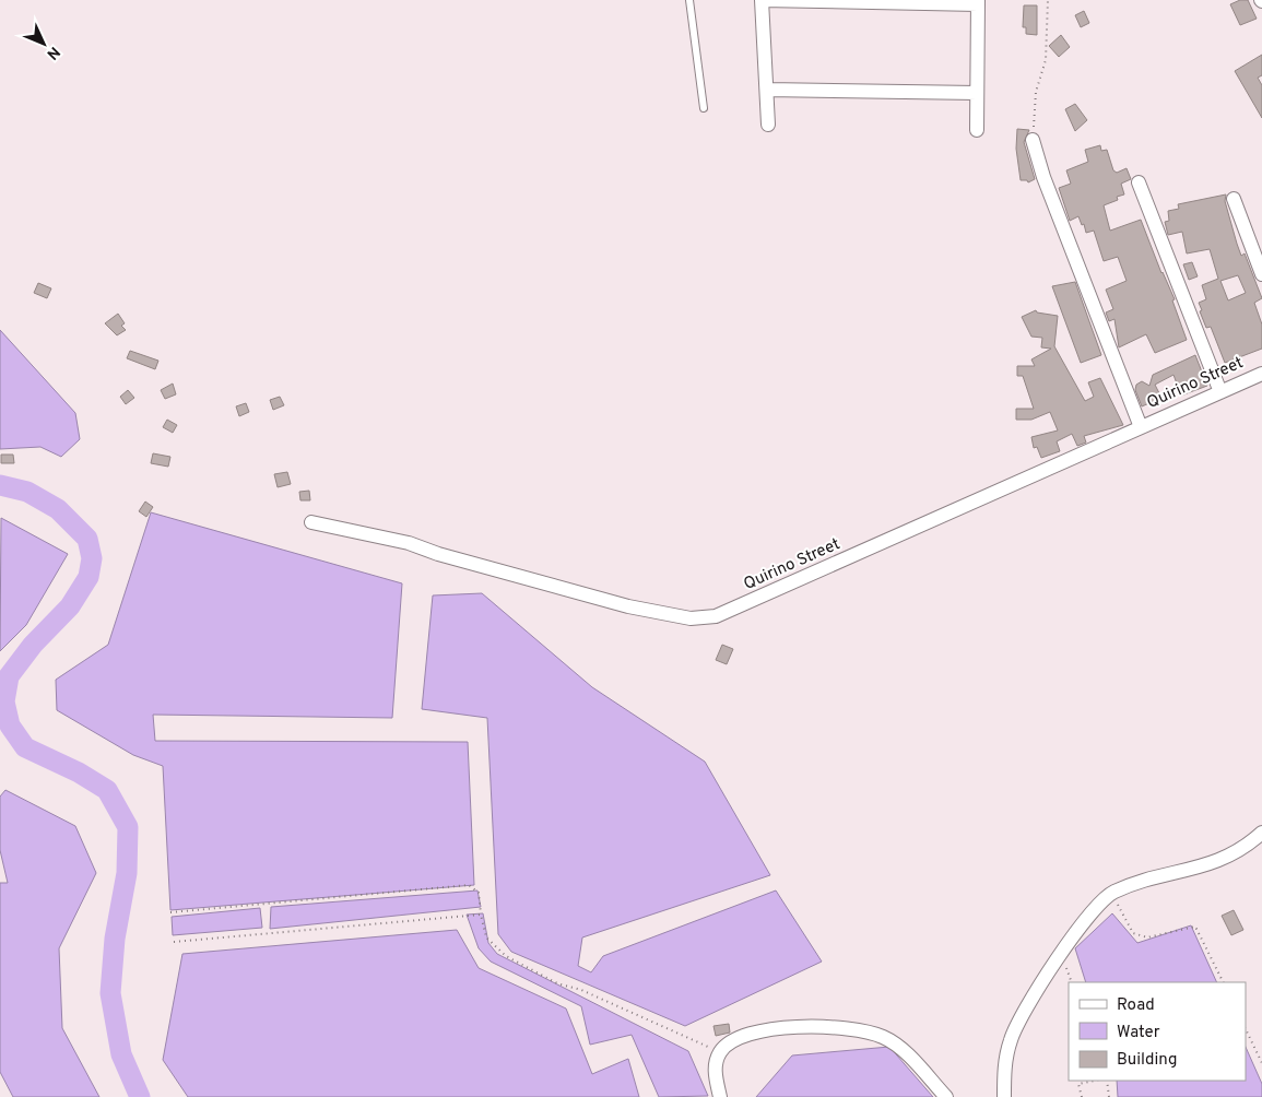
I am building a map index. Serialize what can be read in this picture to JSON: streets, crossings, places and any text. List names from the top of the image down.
{
  "streets": {
    "street": ["Quirino Street"]
  },
  "legend": ["Road", "Water", "Building"],
  "north": "bottom right"
}
